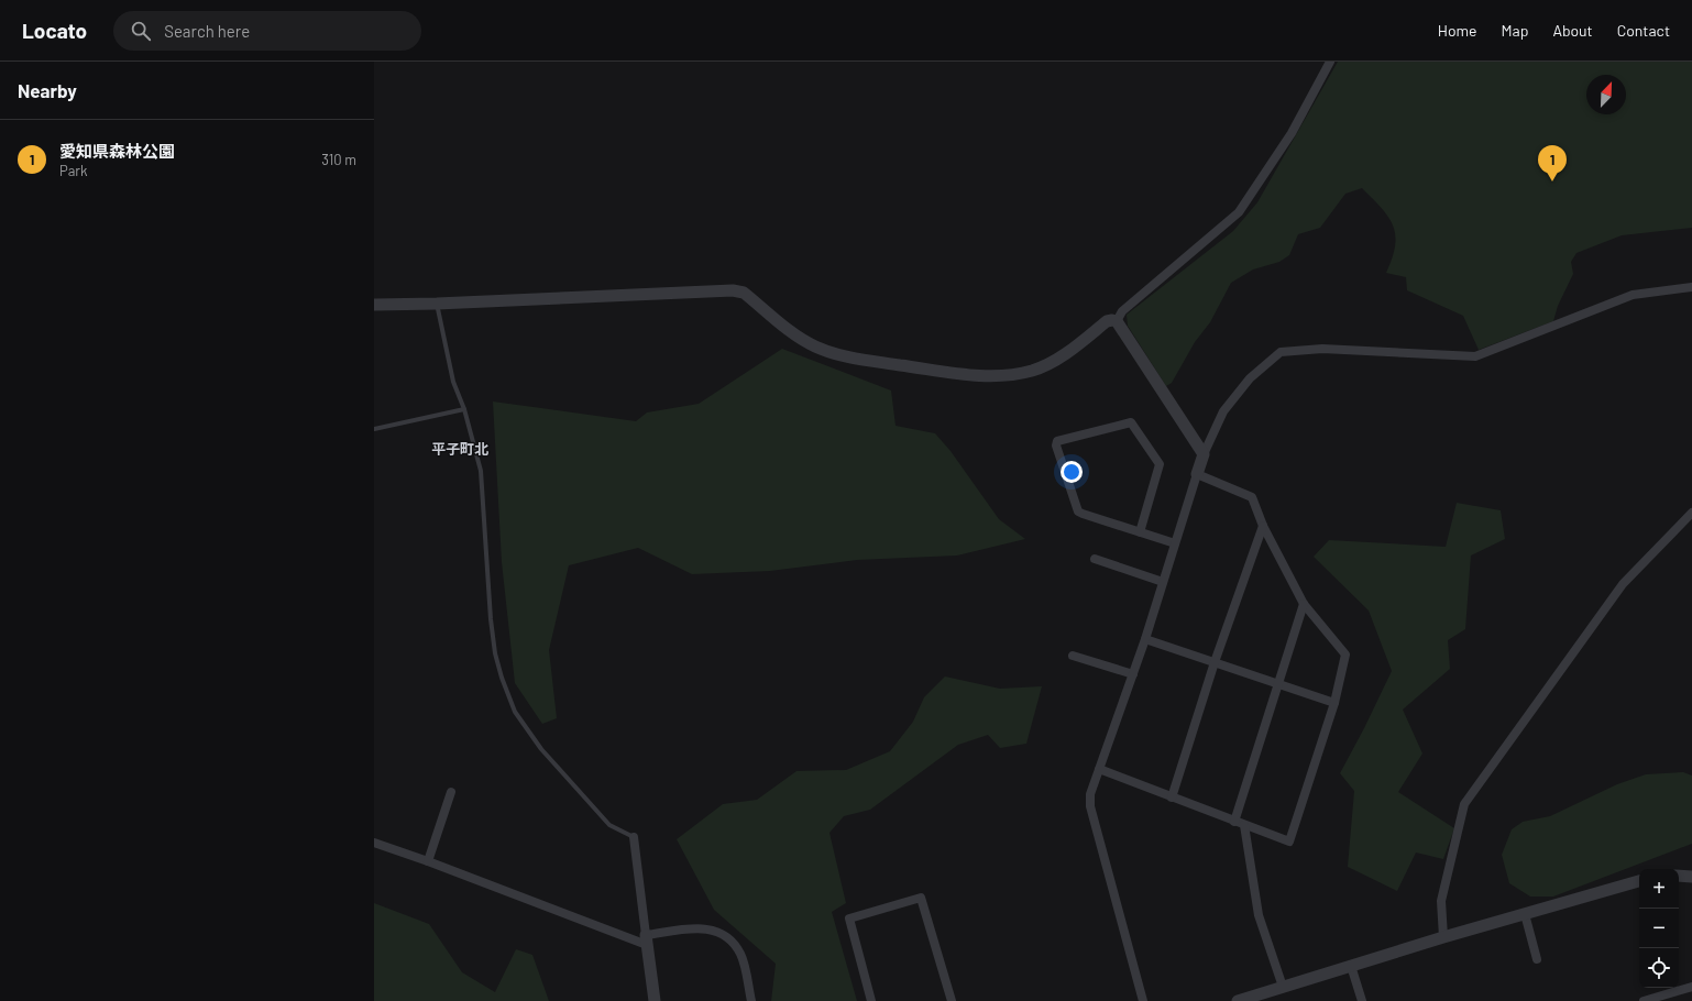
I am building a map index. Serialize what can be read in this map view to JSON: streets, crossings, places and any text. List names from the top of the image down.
{
  "districts": ["平子町北"],
  "north": "top right",
  "page": {
    "header": "Locato",
    "search": "Search here",
    "nav": [
      "Home",
      "Map",
      "About",
      "Contact"
    ],
    "heading": "Nearby",
    "list": [
      {
        "mark": "1",
        "name": "愛知県森林公園",
        "note": "Park",
        "value": "310 m"
      }
    ],
    "pins": "1",
    "map_buttons": ["+", "−"]
  }
}
